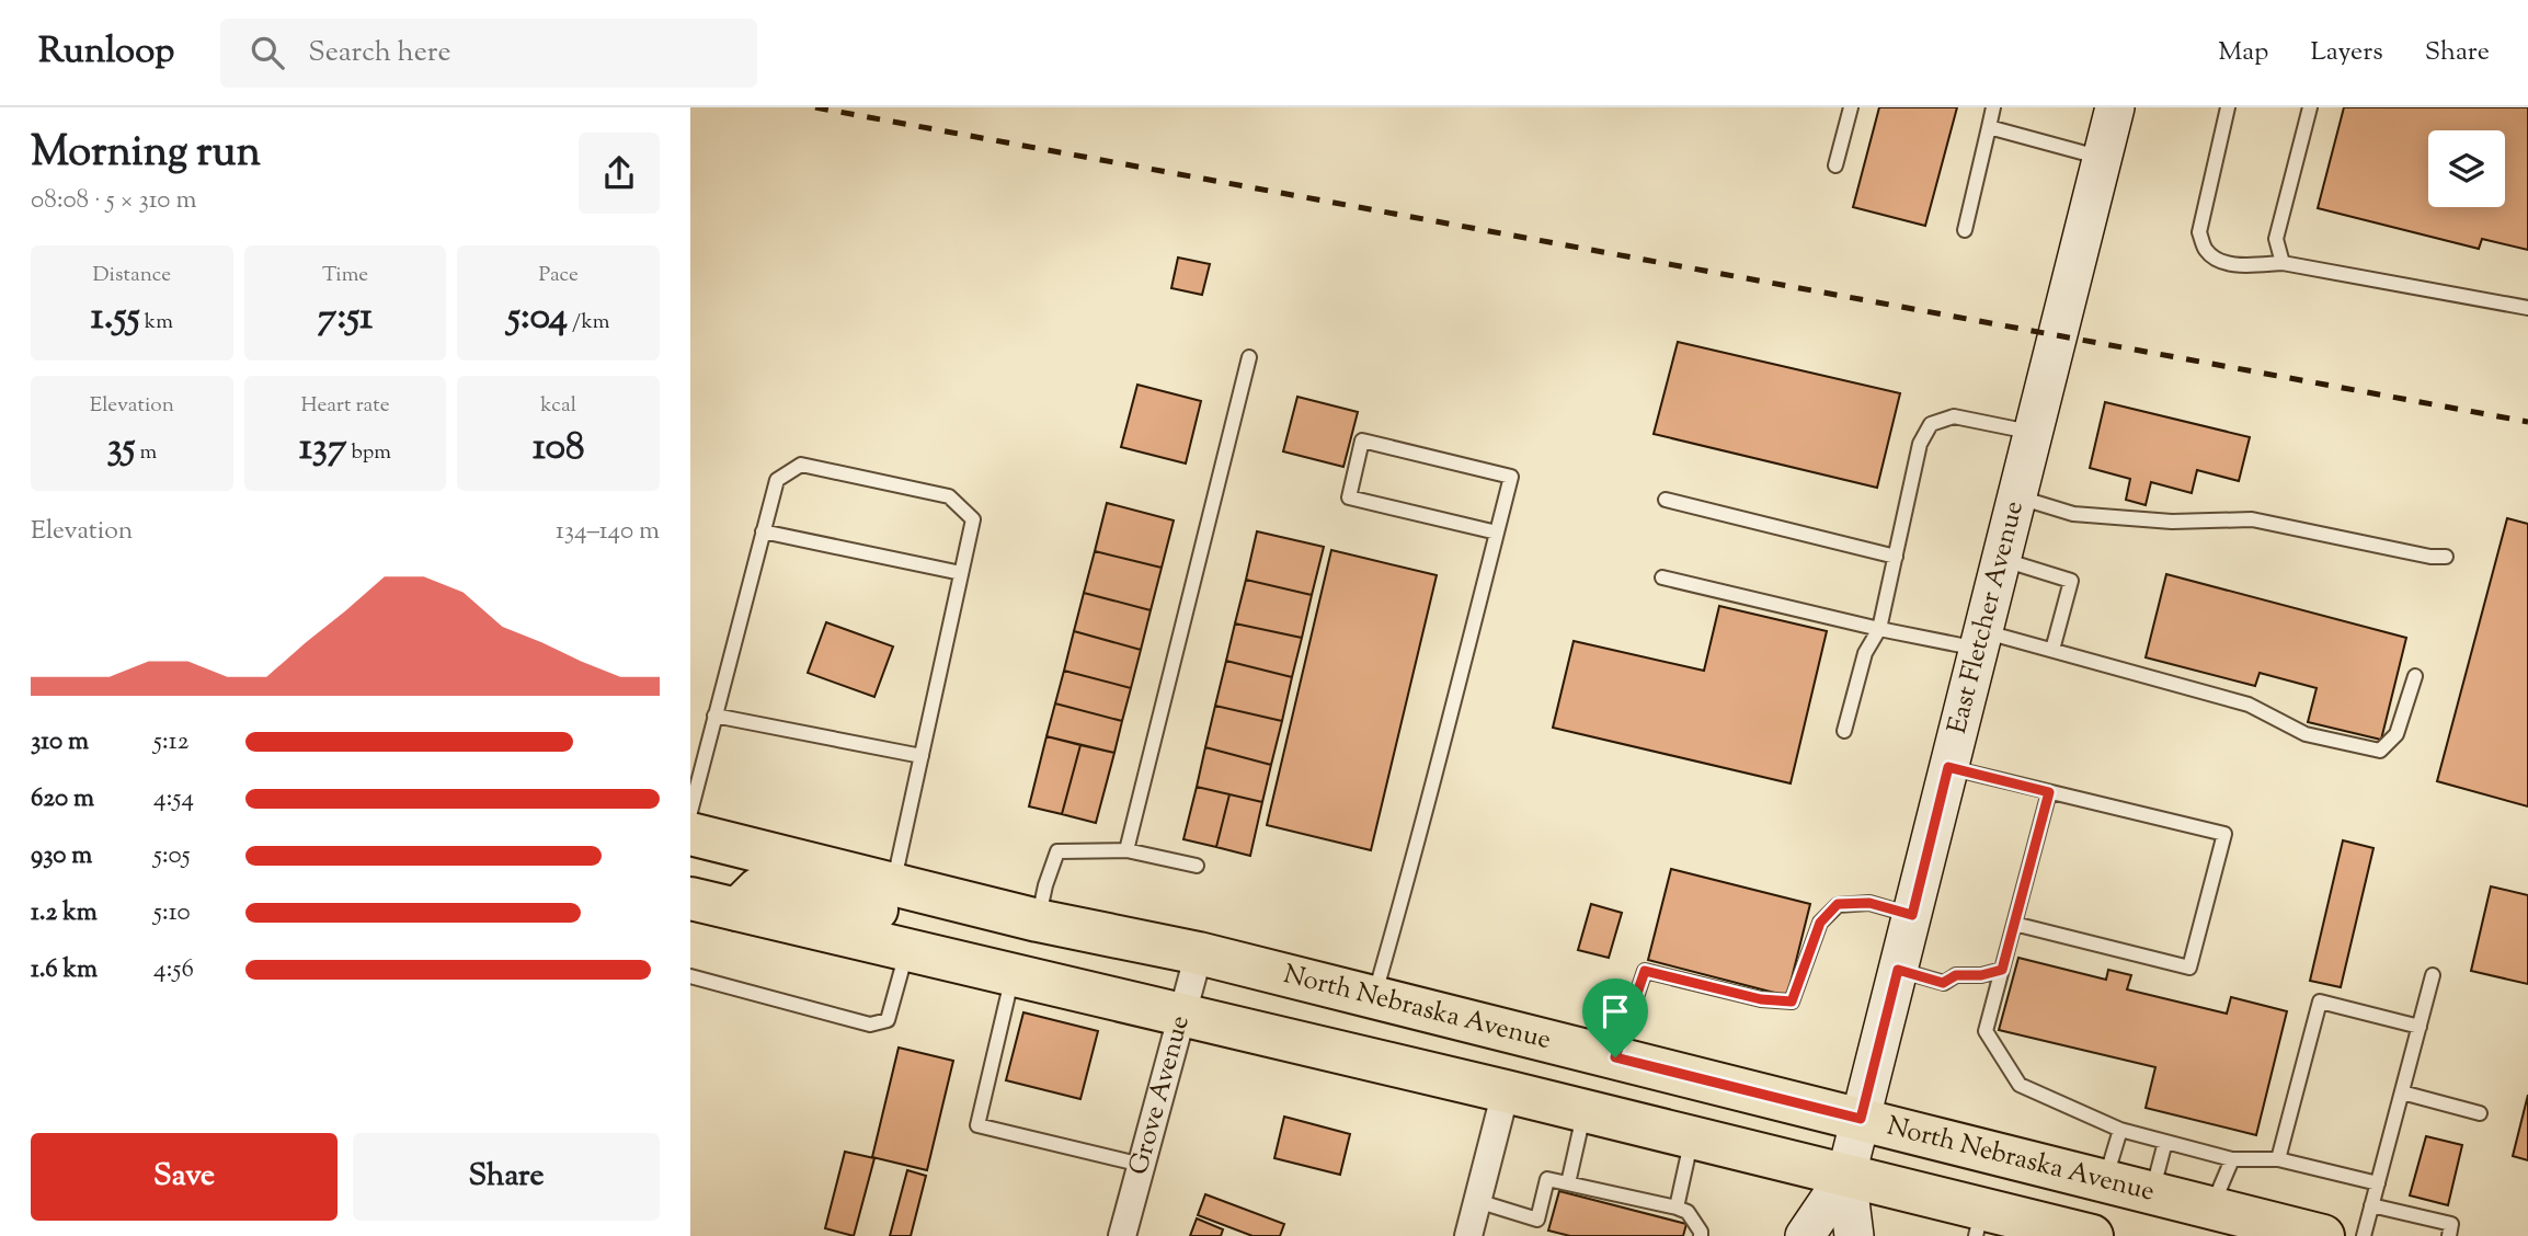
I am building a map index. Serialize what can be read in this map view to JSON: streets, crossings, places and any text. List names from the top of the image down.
{
  "streets": {
    "main road": ["East Fletcher Avenue", "North Nebraska Avenue"],
    "street": ["Grove Avenue"]
  },
  "crossings": [
    ["East Fletcher Avenue", "North Nebraska Avenue"],
    ["North Nebraska Avenue", "Grove Avenue"]
  ],
  "page": {
    "header": "Runloop",
    "search": "Search here",
    "nav": ["Map", "Layers", "Share"],
    "heading": ["Morning run", "08:08 · 5 × 310 m"],
    "stats": [
      ["Distance", "1.55 km"],
      ["Time", "7:51"],
      ["Pace", "5:04 /km"],
      ["Elevation", "35 m"],
      ["Heart rate", "137 bpm"],
      ["kcal", "108"]
    ],
    "chart": ["Elevation", "134–140 m"],
    "list": [
      {
        "name": "310 m",
        "note": "5:12"
      },
      {
        "name": "620 m",
        "note": "4:54"
      },
      {
        "name": "930 m",
        "note": "5:05"
      },
      {
        "name": "1.2 km",
        "note": "5:10"
      },
      {
        "name": "1.6 km",
        "note": "4:56"
      }
    ],
    "buttons": ["Save", "Share"]
  }
}
